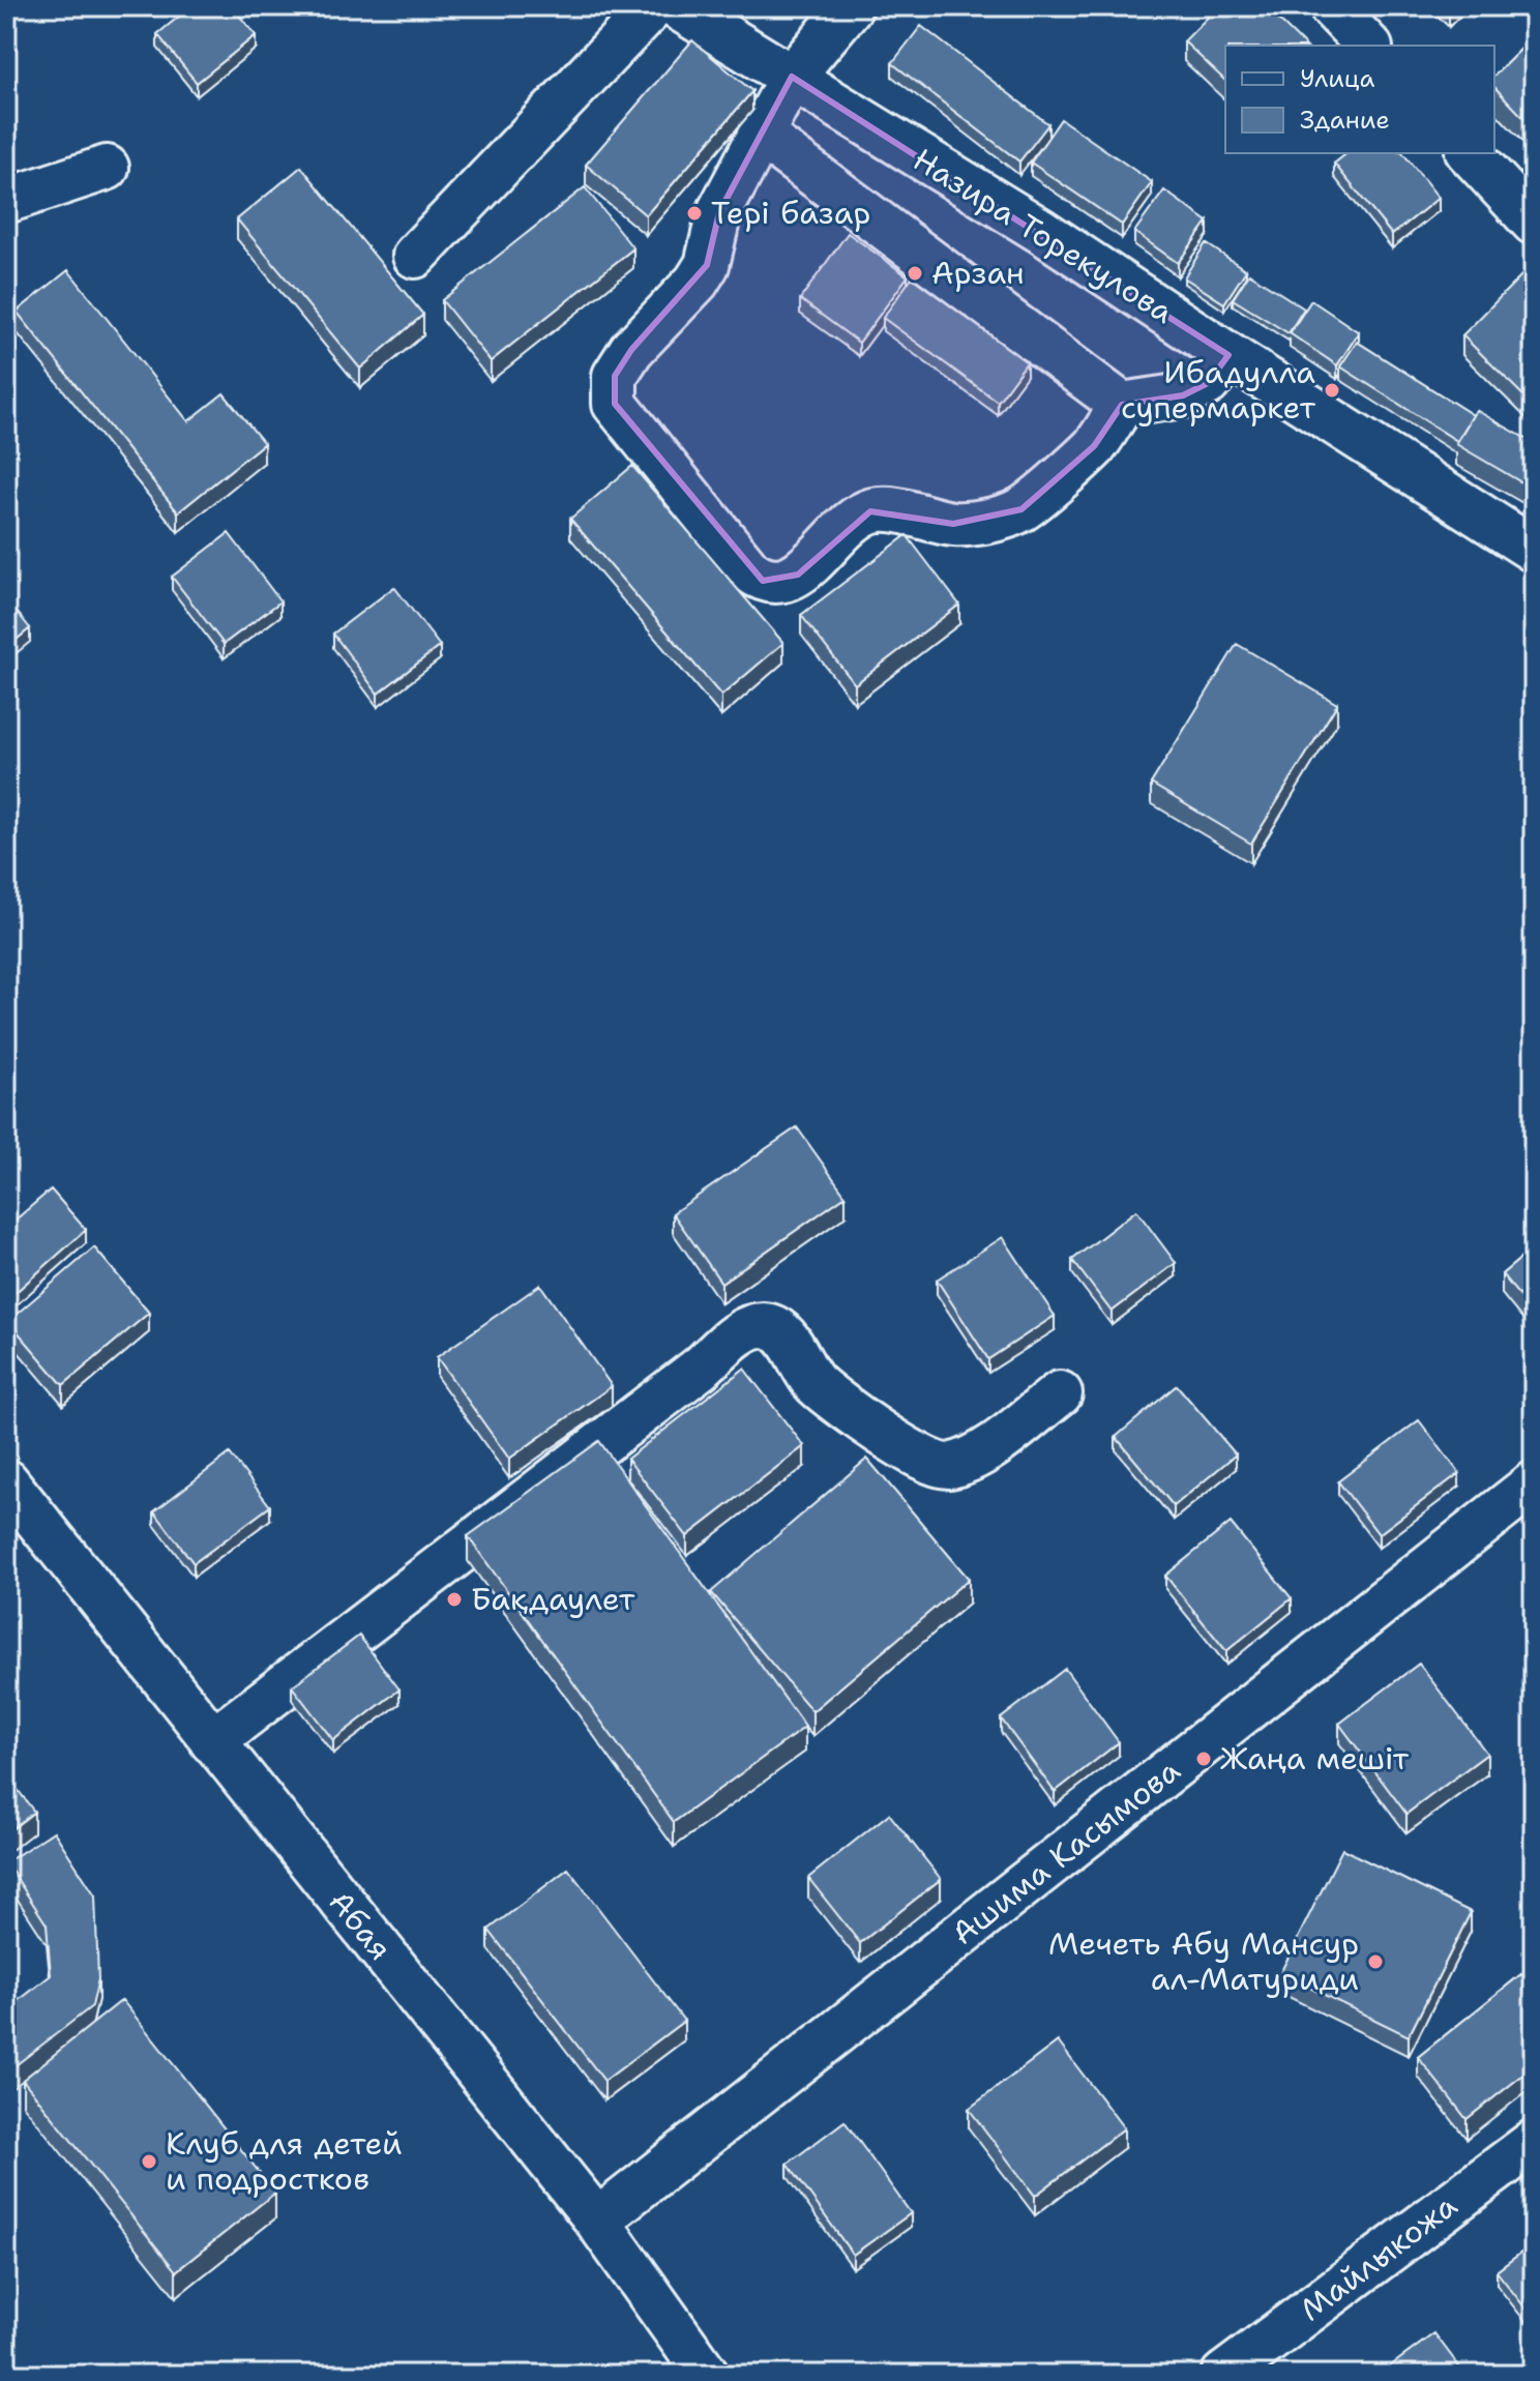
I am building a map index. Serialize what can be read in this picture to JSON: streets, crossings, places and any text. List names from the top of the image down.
{
  "streets": {
    "street": [
      "Назира Торекулова",
      "Ашима Касымова",
      "Абая",
      "Майлыкожа"
    ]
  },
  "crossings": [
    ["Ашима Касымова", "Абая"]
  ],
  "places": [
    "Тері базар",
    "Арзан",
    "Ибадулла супермаркет",
    "Бақдаулет",
    "Жаңа мешіт",
    "Мечеть Абу Мансур ал-Матуриди",
    "Клуб для детей и подростков"
  ],
  "legend": ["Улица", "Здание"]
}
